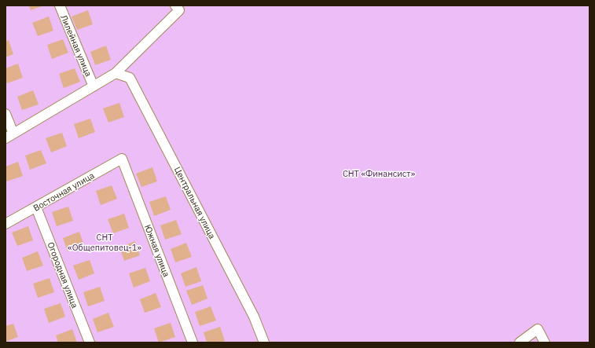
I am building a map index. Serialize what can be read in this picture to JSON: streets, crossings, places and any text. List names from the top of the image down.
{
  "streets": {
    "street": [
      "Лилейная улица",
      "Восточная улица",
      "Центральная улица",
      "Южная улица",
      "Огородная улица"
    ]
  },
  "crossings": [
    ["Восточная улица", "Южная улица"],
    ["Восточная улица", "Огородная улица"]
  ],
  "parks": ["СНТ «Финансист»", "СНТ «Общепитовец-1»"]
}
